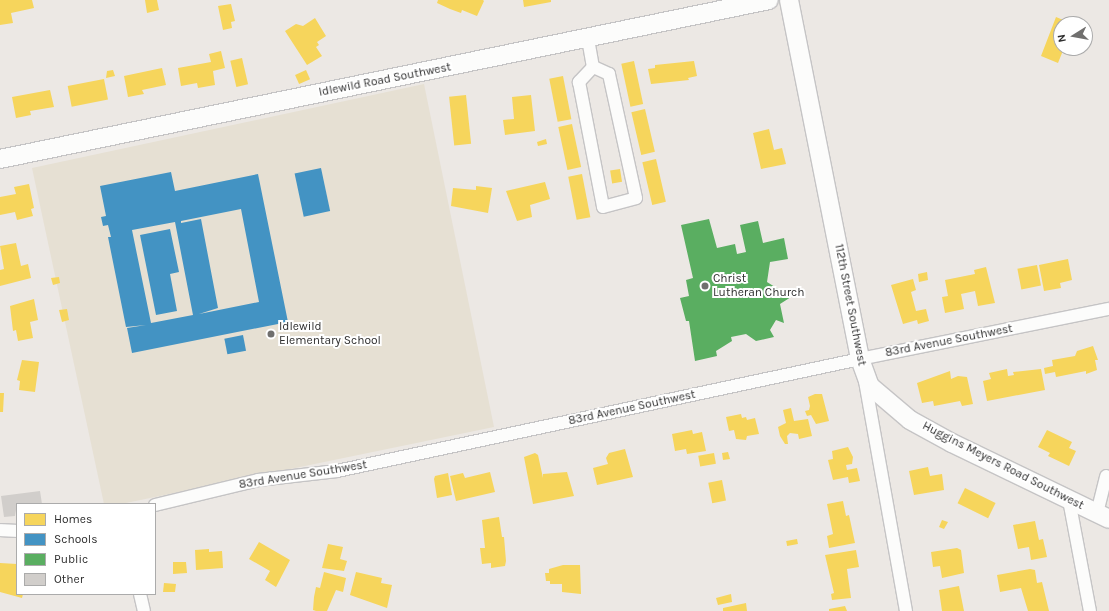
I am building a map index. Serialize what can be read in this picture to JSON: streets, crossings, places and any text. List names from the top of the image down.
{
  "streets": {
    "street": [
      "Idlewild Road Southwest",
      "112th Street Southwest",
      "83rd Avenue Southwest",
      "Huggins Meyers Road Southwest"
    ]
  },
  "crossings": [
    ["112th Street Southwest", "83rd Avenue Southwest"],
    ["112th Street Southwest", "Huggins Meyers Road Southwest"]
  ],
  "places": ["Christ Lutheran Church", "Idlewild Elementary School"],
  "legend": [
    "Homes",
    "Schools",
    "Public",
    "Other"
  ],
  "north": "left"
}
